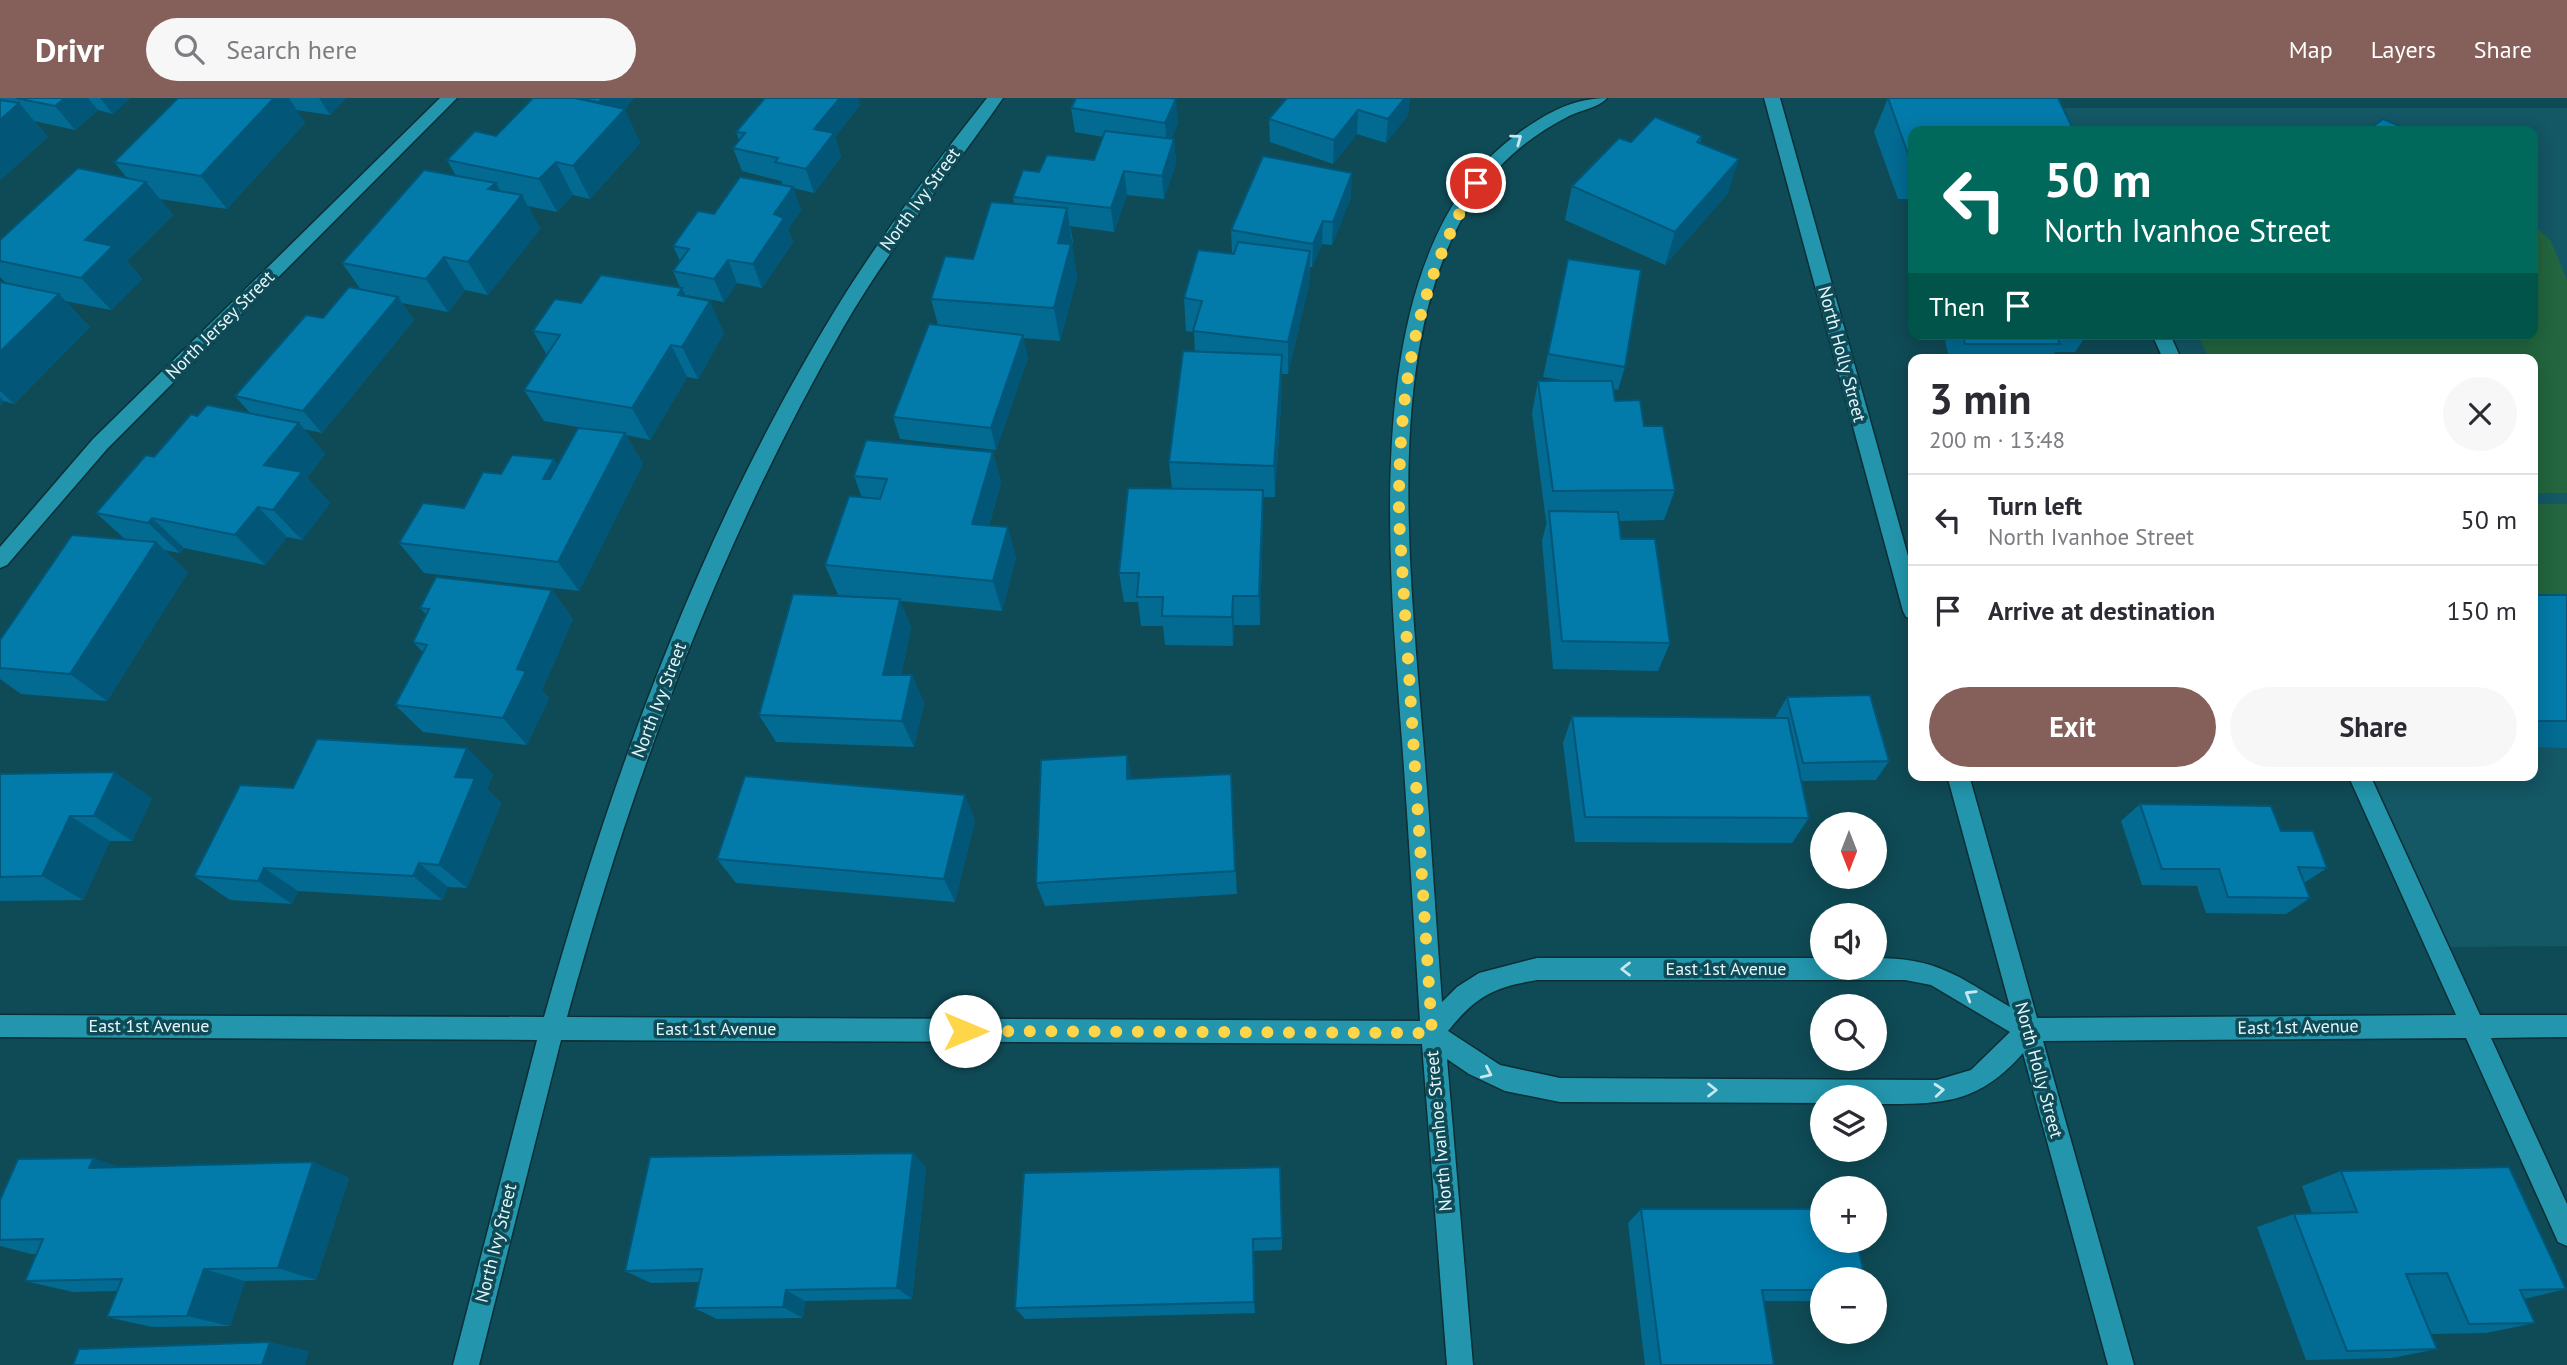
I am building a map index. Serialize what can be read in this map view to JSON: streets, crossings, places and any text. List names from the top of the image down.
{
  "streets": {
    "street": [
      "North Ivy Street",
      "North Jersey Street",
      "North Holly Street",
      "East 1st Avenue",
      "North Ivanhoe Street"
    ]
  },
  "crossings": [
    ["North Ivy Street", "East 1st Avenue"],
    ["North Holly Street", "East 1st Avenue"],
    ["East 1st Avenue", "North Ivanhoe Street"]
  ],
  "one_way": ["North Ivanhoe Street"],
  "north": "bottom",
  "page": {
    "header": "Drivr",
    "search": "Search here",
    "nav": ["Map", "Layers", "Share"],
    "turn": ["50 m", "North Ivanhoe Street"],
    "then": "Then",
    "heading": ["3 min", "200 m · 13:48"],
    "list": [
      {
        "name": "Turn left",
        "note": "North Ivanhoe Street",
        "value": "50 m"
      },
      {
        "name": "Arrive at destination",
        "value": "150 m"
      }
    ],
    "buttons": ["Exit", "Share"],
    "map_buttons": ["+", "−"]
  }
}
